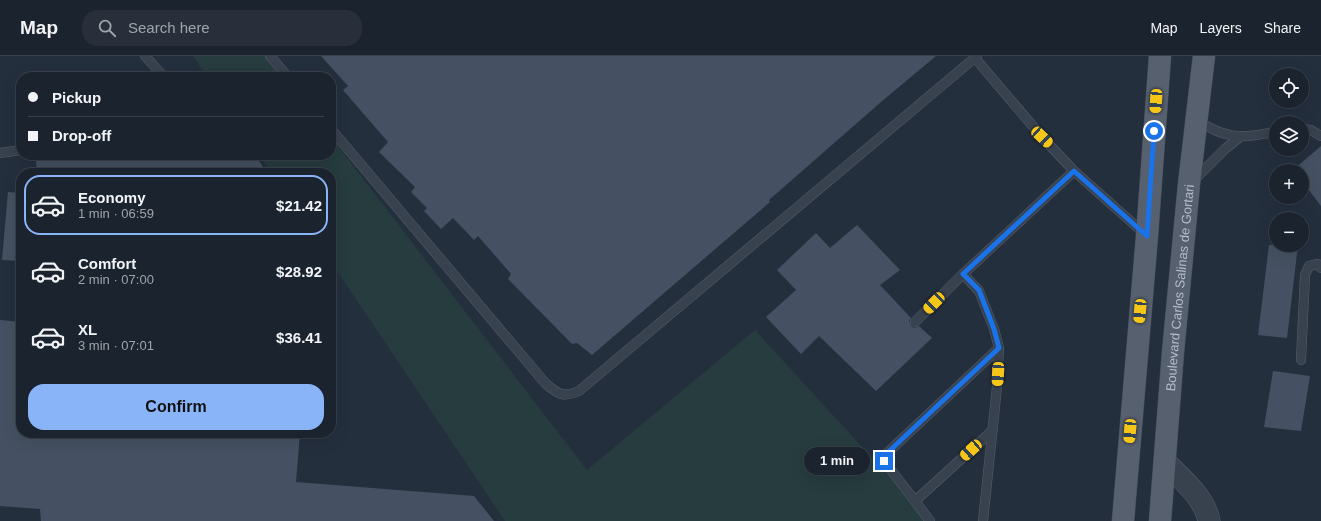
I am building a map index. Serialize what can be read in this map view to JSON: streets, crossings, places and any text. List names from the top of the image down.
{
  "streets": {
    "main road": ["Boulevard Carlos Salinas de Gortari"]
  },
  "page": {
    "header": "Map",
    "search": "Search here",
    "nav": ["Map", "Layers", "Share"],
    "map_buttons": ["+", "−"],
    "banner": ["Pickup", "Drop-off"],
    "list": [
      {
        "name": "Economy",
        "note": "1 min · 06:59",
        "value": "$21.42"
      },
      {
        "name": "Comfort",
        "note": "2 min · 07:00",
        "value": "$28.92"
      },
      {
        "name": "XL",
        "note": "3 min · 07:01",
        "value": "$36.41"
      }
    ],
    "buttons": "Confirm",
    "bubble": "1 min"
  }
}
